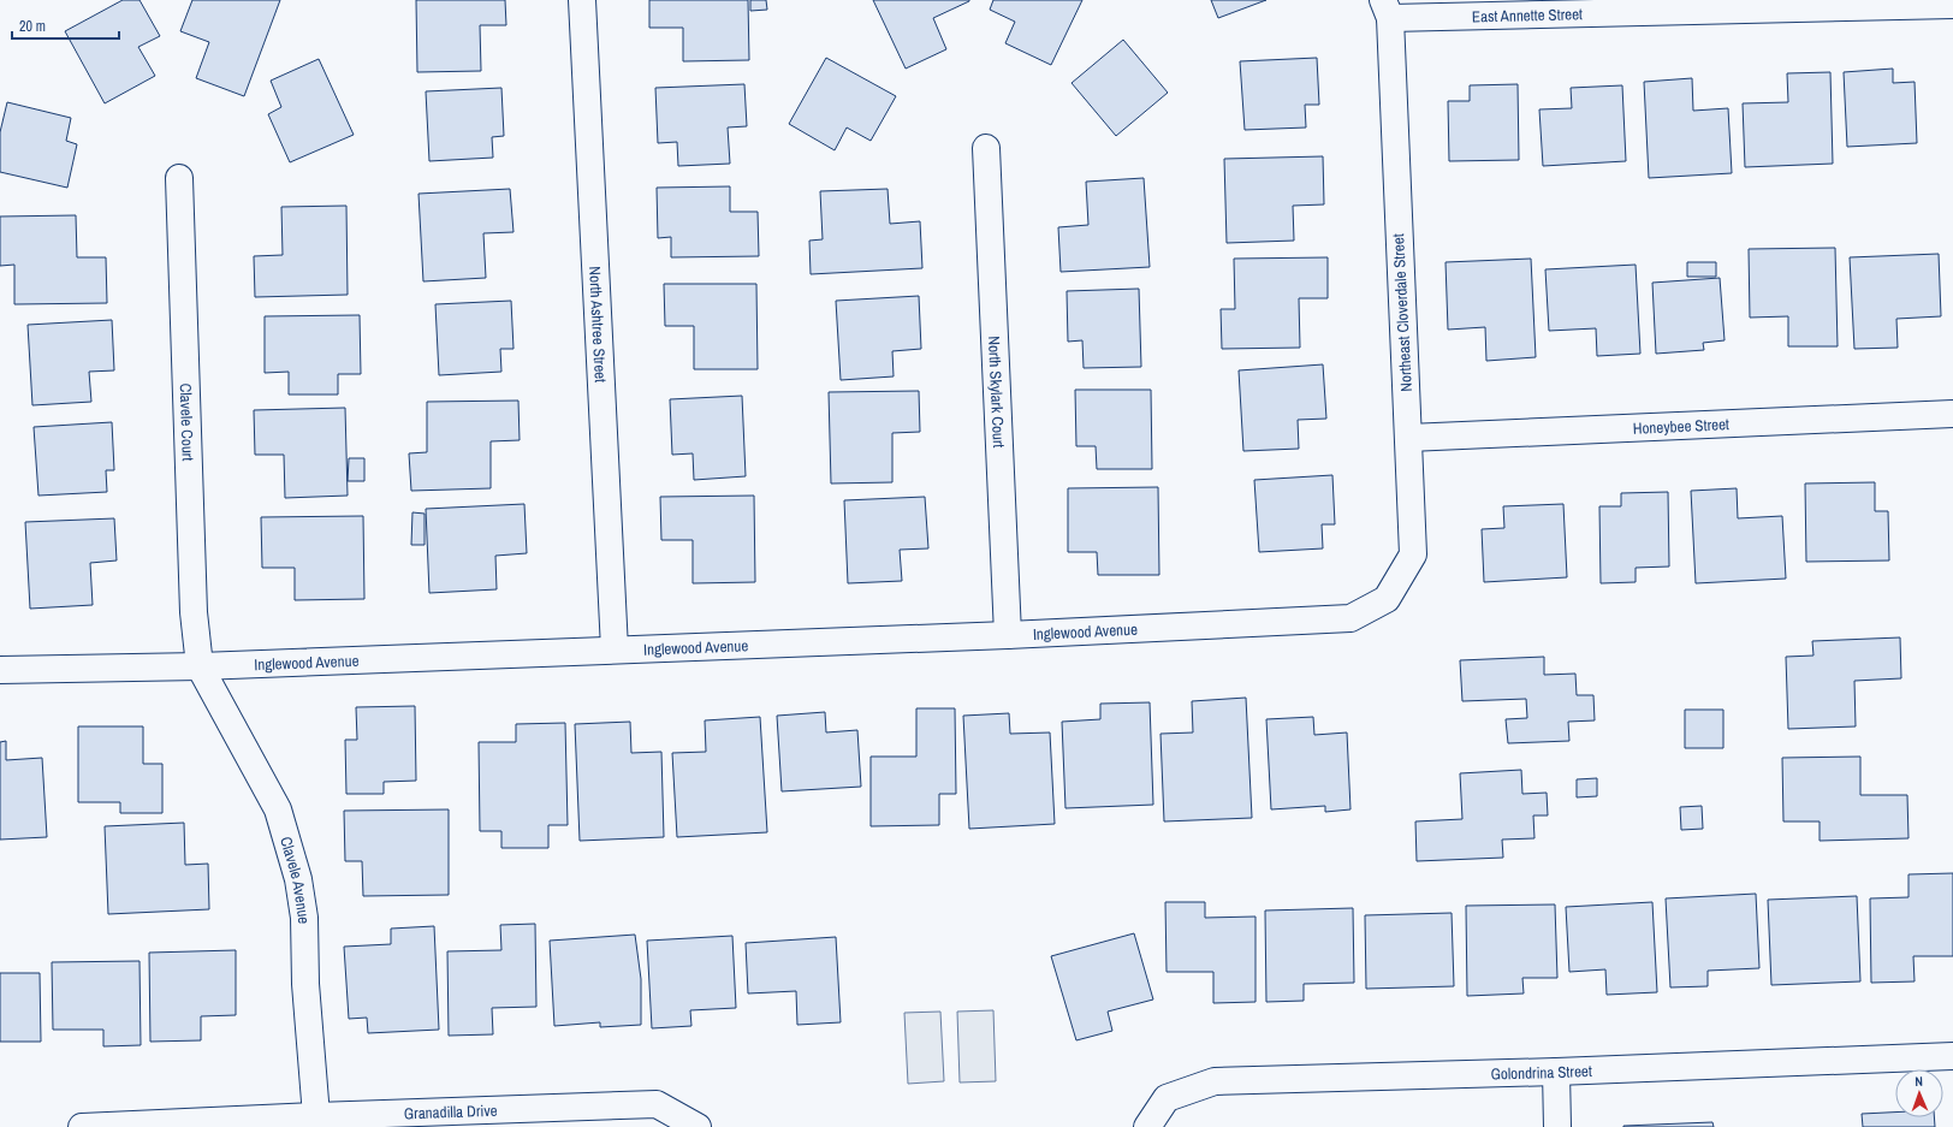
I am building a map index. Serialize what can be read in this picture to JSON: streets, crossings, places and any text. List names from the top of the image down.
{
  "streets": {
    "street": [
      "East Annette Street",
      "Northeast Cloverdale Street",
      "North Ashtree Street",
      "North Skylark Court",
      "Clavele Court",
      "Honeybee Street",
      "Inglewood Avenue",
      "Clavele Avenue",
      "Golondrina Street",
      "Granadilla Drive"
    ]
  },
  "crossings": [
    ["East Annette Street", "Northeast Cloverdale Street"],
    ["Northeast Cloverdale Street", "Honeybee Street"],
    ["Northeast Cloverdale Street", "Inglewood Avenue"],
    ["North Ashtree Street", "Inglewood Avenue"],
    ["North Skylark Court", "Inglewood Avenue"],
    ["Clavele Court", "Inglewood Avenue"],
    ["Clavele Court", "Clavele Avenue"],
    ["Inglewood Avenue", "Clavele Avenue"],
    ["Clavele Avenue", "Granadilla Drive"]
  ],
  "scale_bar": "20 m",
  "north": "top"
}
